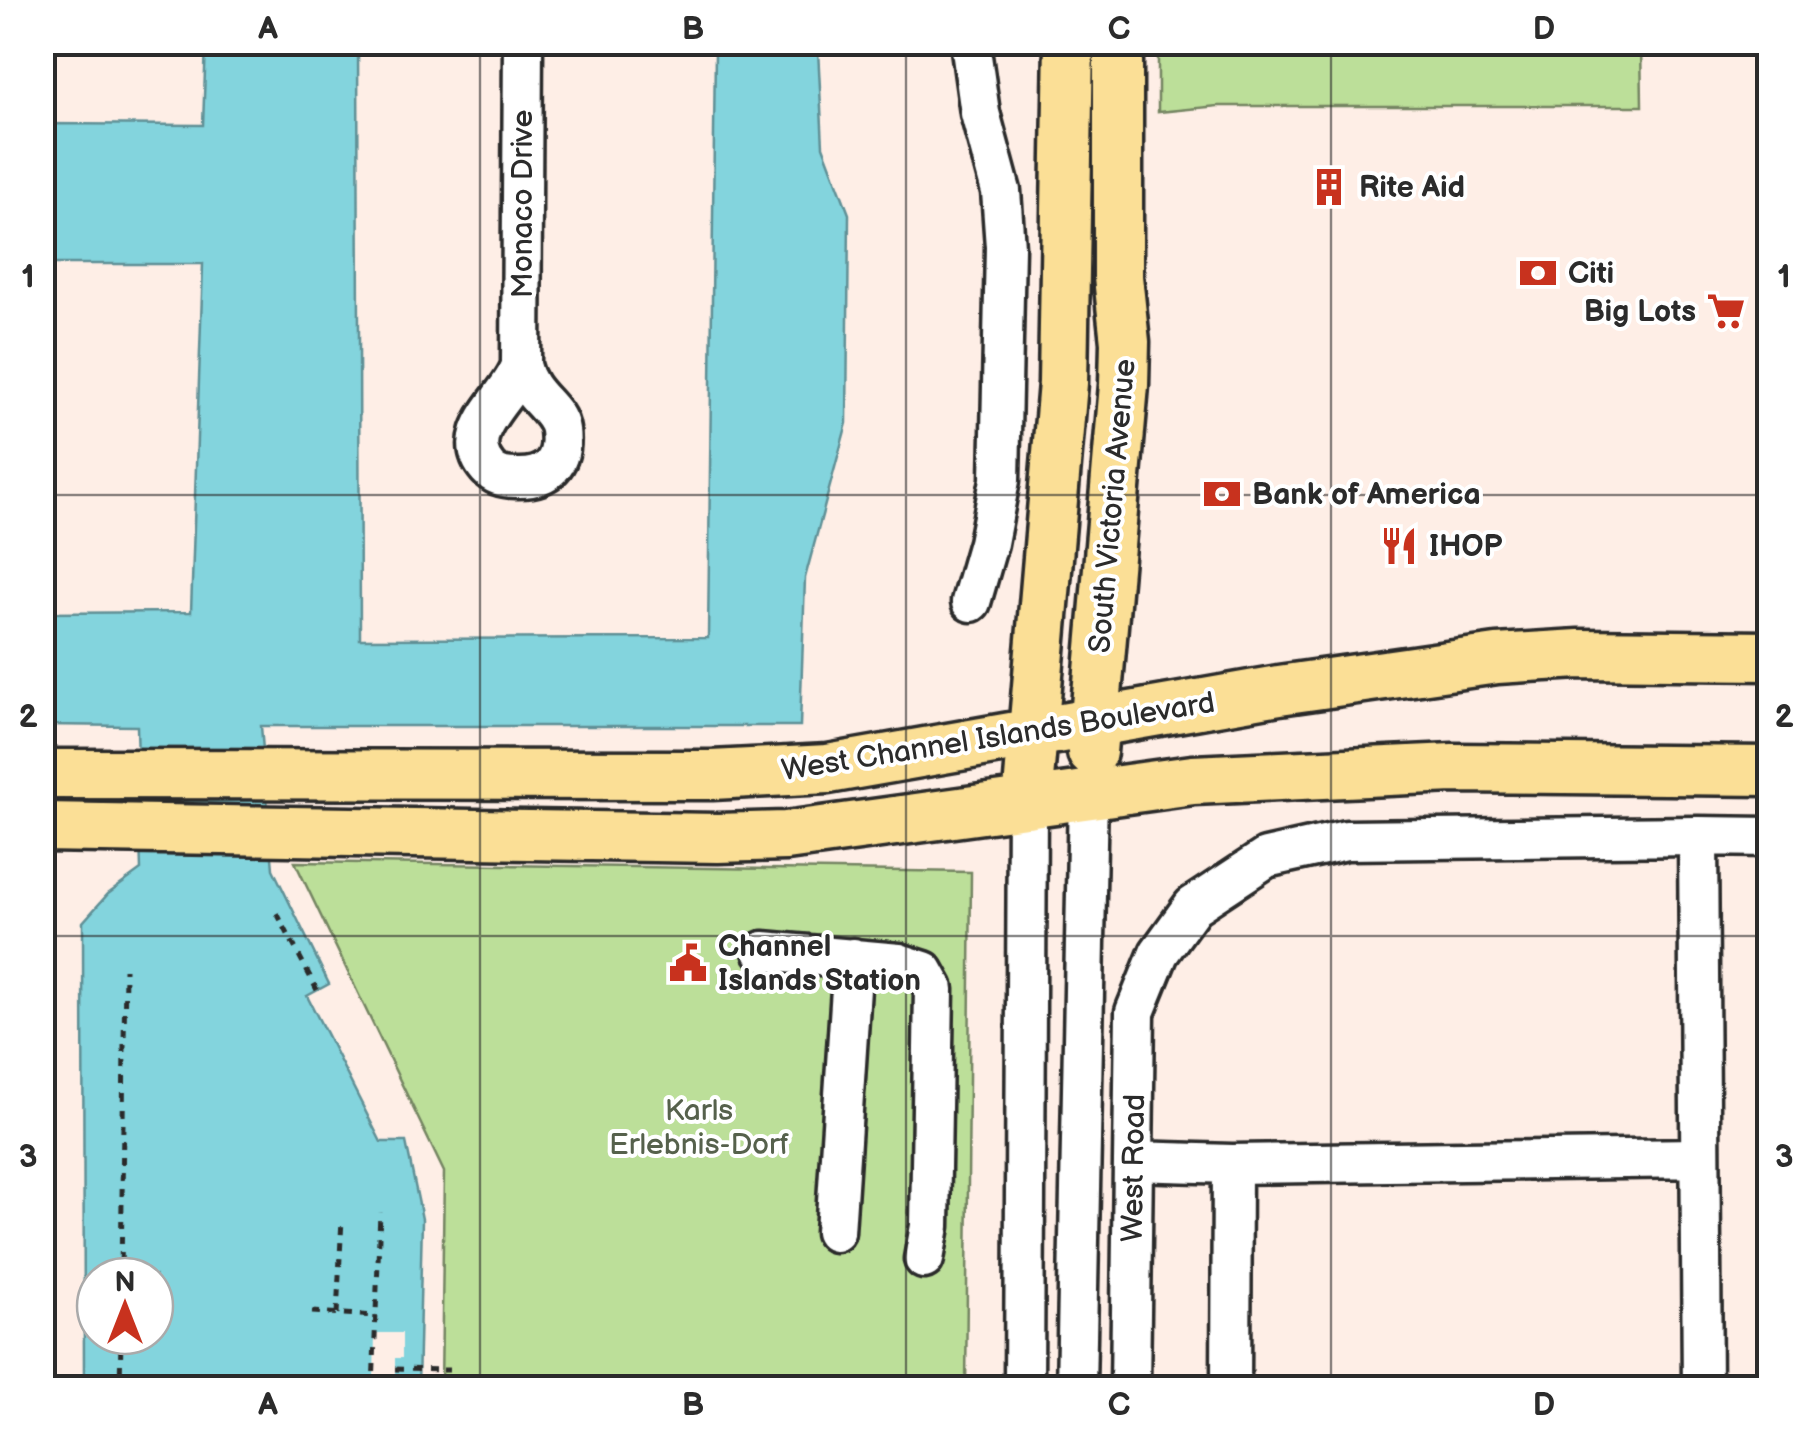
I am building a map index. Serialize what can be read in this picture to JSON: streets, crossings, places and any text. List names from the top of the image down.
{
  "streets": {
    "main road": ["South Victoria Avenue", "West Channel Islands Boulevard"],
    "street": ["Monaco Drive", "West Road"]
  },
  "crossings": [
    ["South Victoria Avenue", "West Channel Islands Boulevard"]
  ],
  "parks": ["Karls Erlebnis-Dorf"],
  "places": {
    "building": ["Rite Aid"],
    "bank": ["Citi", "Bank of America"],
    "supermarket": ["Big Lots"],
    "restaurant": ["IHOP"],
    "public building": ["Channel Islands Station"]
  },
  "north": "top",
  "grid": {
    "columns": [
      "A",
      "B",
      "C",
      "D"
    ],
    "rows": ["1", "2", "3"]
  }
}
